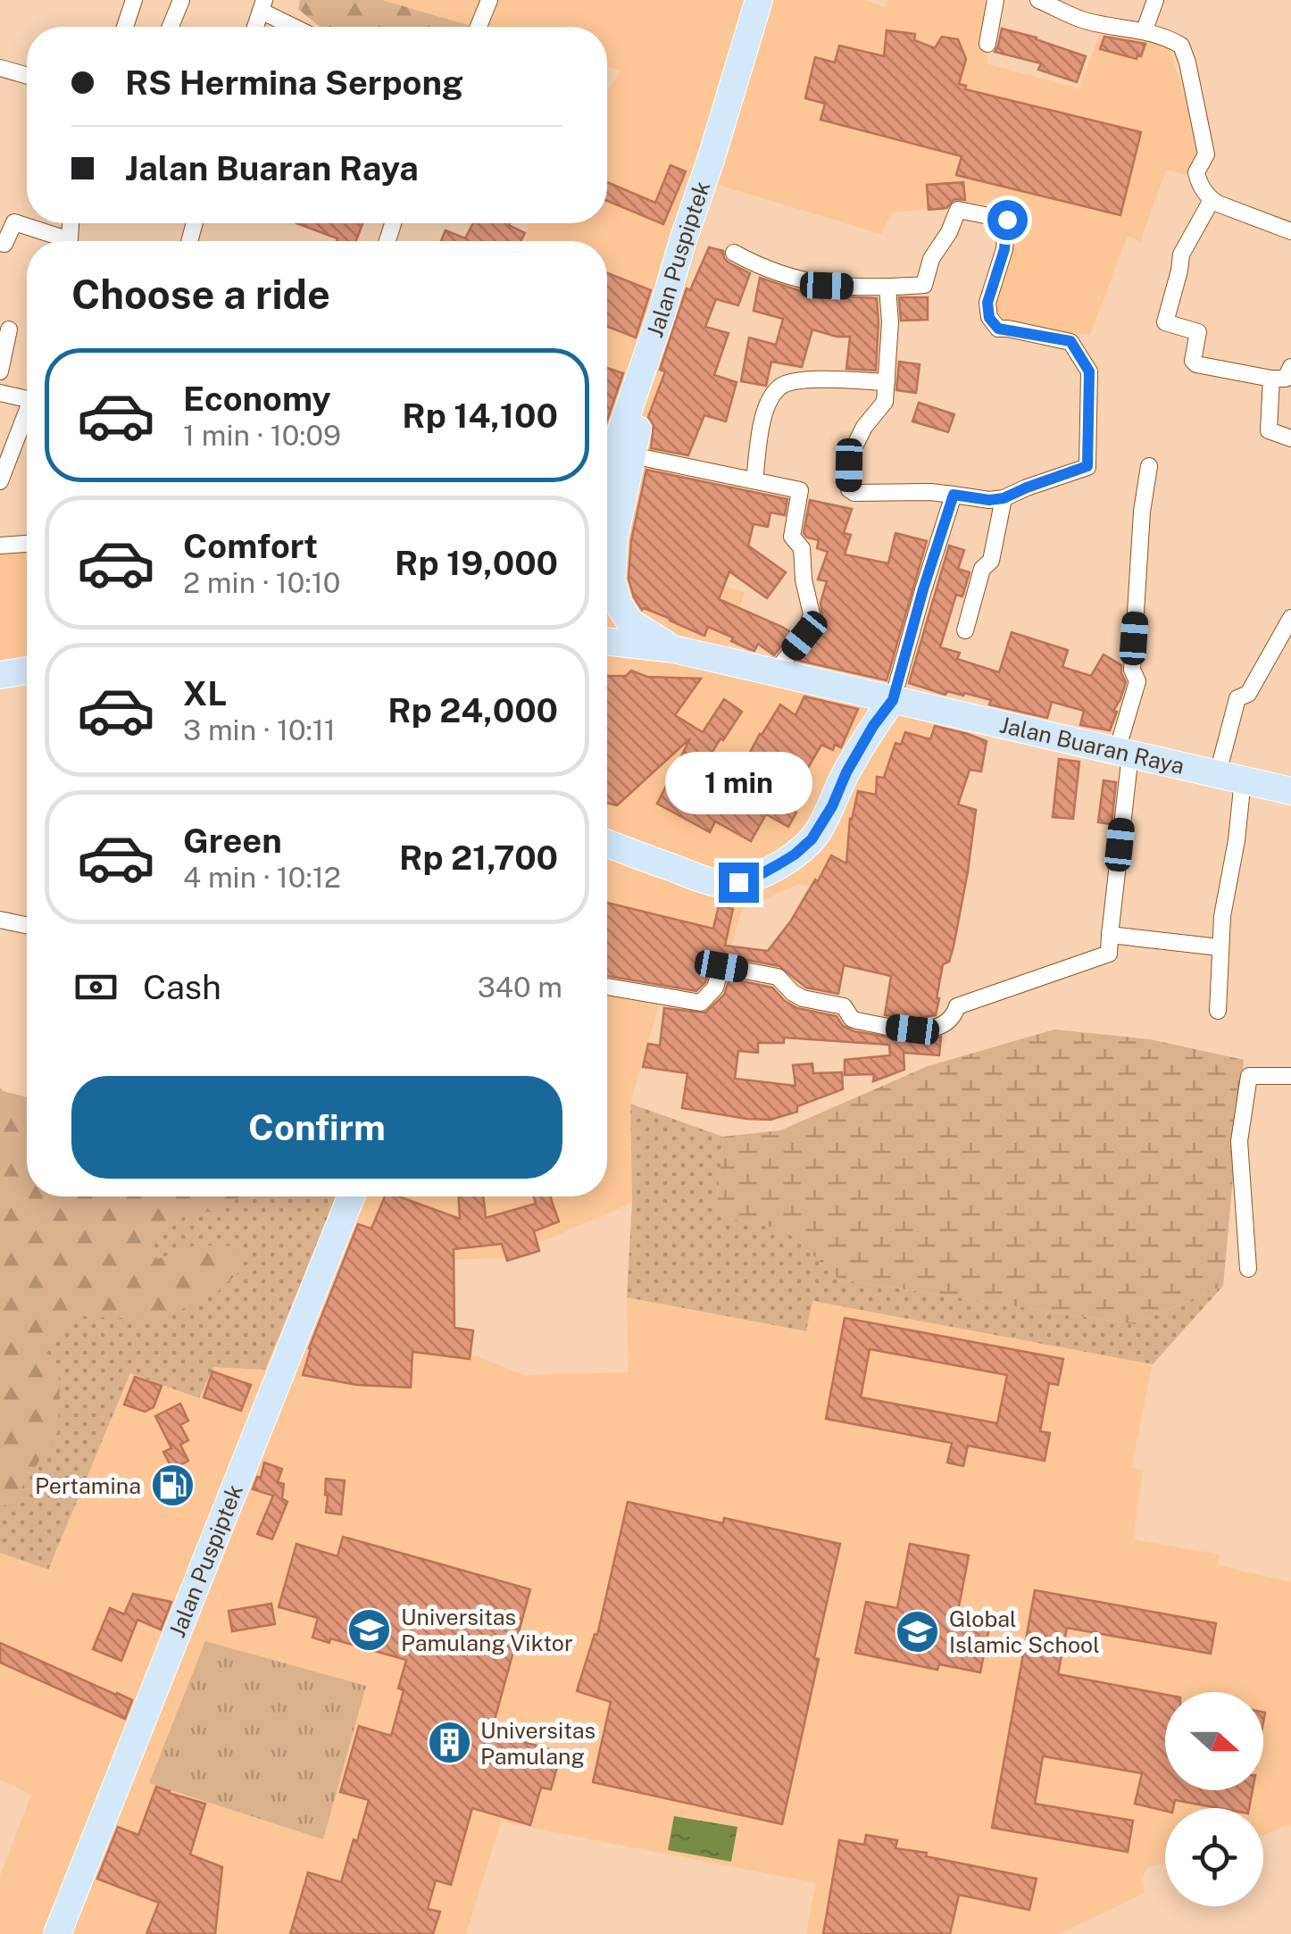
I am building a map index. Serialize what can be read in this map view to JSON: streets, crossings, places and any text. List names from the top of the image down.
{
  "streets": {
    "main road": ["Jalan Puspiptek", "Jalan Buaran Raya"]
  },
  "places": {
    "fuel station": ["Pertamina"],
    "school or university": ["Universitas Pamulang Viktor", "Global Islamic School"],
    "building": ["Universitas Pamulang"]
  },
  "north": "right",
  "page": {
    "banner": ["RS Hermina Serpong", "Jalan Buaran Raya"],
    "heading": "Choose a ride",
    "list": [
      {
        "name": "Economy",
        "note": "1 min · 10:09",
        "value": "Rp 14,100"
      },
      {
        "name": "Comfort",
        "note": "2 min · 10:10",
        "value": "Rp 19,000"
      },
      {
        "name": "XL",
        "note": "3 min · 10:11",
        "value": "Rp 24,000"
      },
      {
        "name": "Green",
        "note": "4 min · 10:12",
        "value": "Rp 21,700"
      }
    ],
    "bubble": "1 min",
    "pay": ["Cash", "340 m"],
    "buttons": "Confirm"
  }
}
